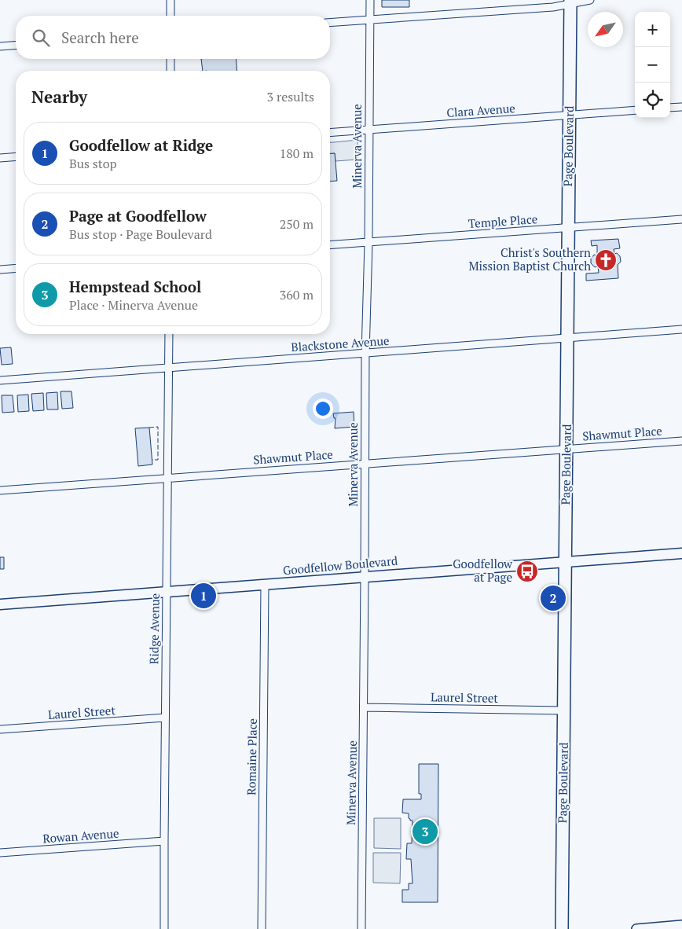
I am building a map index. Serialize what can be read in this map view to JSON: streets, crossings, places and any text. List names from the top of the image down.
{
  "streets": {
    "main road": ["Page Boulevard", "Goodfellow Boulevard"],
    "street": [
      "Clara Avenue",
      "Minerva Avenue",
      "Temple Place",
      "Blackstone Avenue",
      "Shawmut Place",
      "Ridge Avenue",
      "Laurel Street",
      "Romaine Place",
      "Rowan Avenue"
    ]
  },
  "crossings": [
    ["Clara Avenue", "Minerva Avenue"],
    ["Clara Avenue", "Page Boulevard"],
    ["Minerva Avenue", "Temple Place"],
    ["Minerva Avenue", "Blackstone Avenue"],
    ["Minerva Avenue", "Shawmut Place"],
    ["Minerva Avenue", "Goodfellow Boulevard"],
    ["Minerva Avenue", "Laurel Street"],
    ["Page Boulevard", "Temple Place"],
    ["Page Boulevard", "Blackstone Avenue"],
    ["Page Boulevard", "Shawmut Place"],
    ["Page Boulevard", "Goodfellow Boulevard"],
    ["Page Boulevard", "Laurel Street"],
    ["Blackstone Avenue", "Ridge Avenue"],
    ["Shawmut Place", "Ridge Avenue"],
    ["Goodfellow Boulevard", "Ridge Avenue"],
    ["Goodfellow Boulevard", "Romaine Place"],
    ["Ridge Avenue", "Laurel Street"],
    ["Ridge Avenue", "Rowan Avenue"]
  ],
  "places": {
    "church": ["Christ's Southern Mission Baptist Church"],
    "bus stop": ["Goodfellow at Page"]
  },
  "north": "bottom left",
  "page": {
    "map_buttons": ["+", "−"],
    "search": "Search here",
    "heading": ["Nearby", "3 results"],
    "list": [
      {
        "mark": "1",
        "name": "Goodfellow at Ridge",
        "note": "Bus stop",
        "value": "180 m"
      },
      {
        "mark": "2",
        "name": "Page at Goodfellow",
        "note": "Bus stop · Page Boulevard",
        "value": "250 m"
      },
      {
        "mark": "3",
        "name": "Hempstead School",
        "note": "Place · Minerva Avenue",
        "value": "360 m"
      }
    ],
    "pins": ["1", "2", "3"]
  }
}
